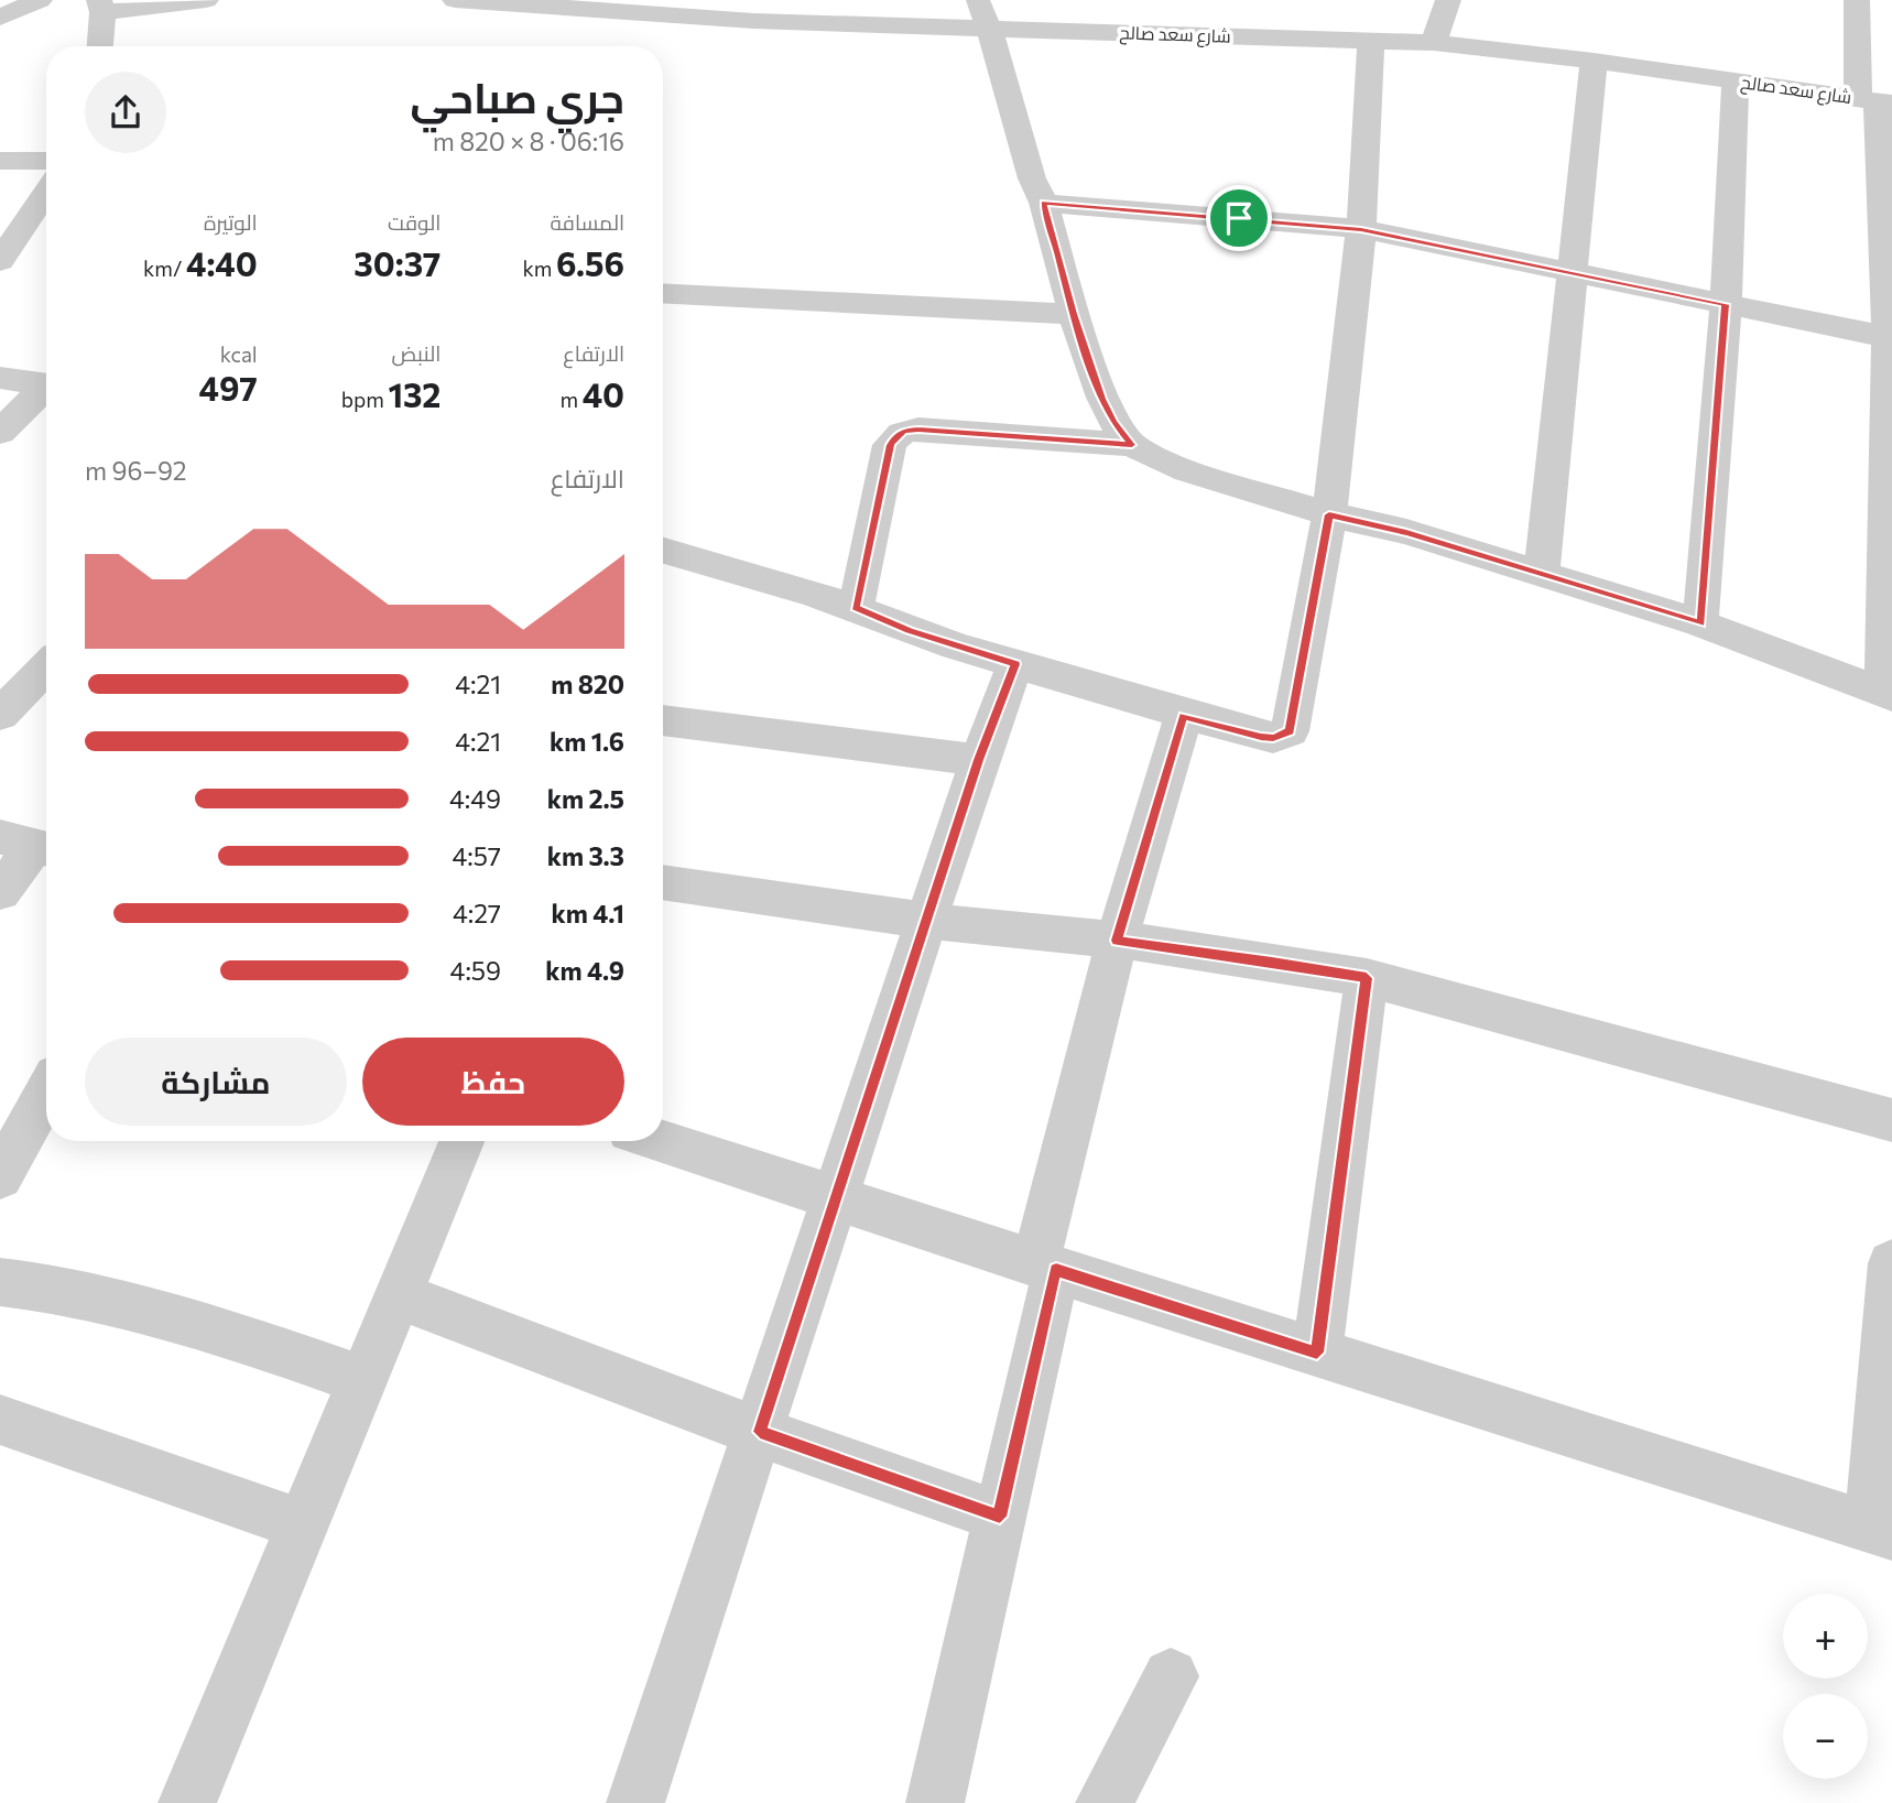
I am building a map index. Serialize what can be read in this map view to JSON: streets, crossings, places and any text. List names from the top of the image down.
{
  "streets": {
    "street": ["شارع سعد صالح"]
  },
  "page": {
    "heading": ["جري صباحي", "06:16 · 8 × 820 m"],
    "stats": [
      ["المسافة", "6.56 km"],
      ["الوقت", "30:37"],
      ["الوتيرة", "4:40 /km"],
      ["الارتفاع", "40 m"],
      ["النبض", "132 bpm"],
      ["kcal", "497"]
    ],
    "chart": ["الارتفاع", "92–96 m"],
    "list": [
      {
        "name": "820 m",
        "note": "4:21"
      },
      {
        "name": "1.6 km",
        "note": "4:21"
      },
      {
        "name": "2.5 km",
        "note": "4:49"
      },
      {
        "name": "3.3 km",
        "note": "4:57"
      },
      {
        "name": "4.1 km",
        "note": "4:27"
      },
      {
        "name": "4.9 km",
        "note": "4:59"
      }
    ],
    "buttons": ["حفظ", "مشاركة"],
    "map_buttons": ["+", "−"]
  }
}
